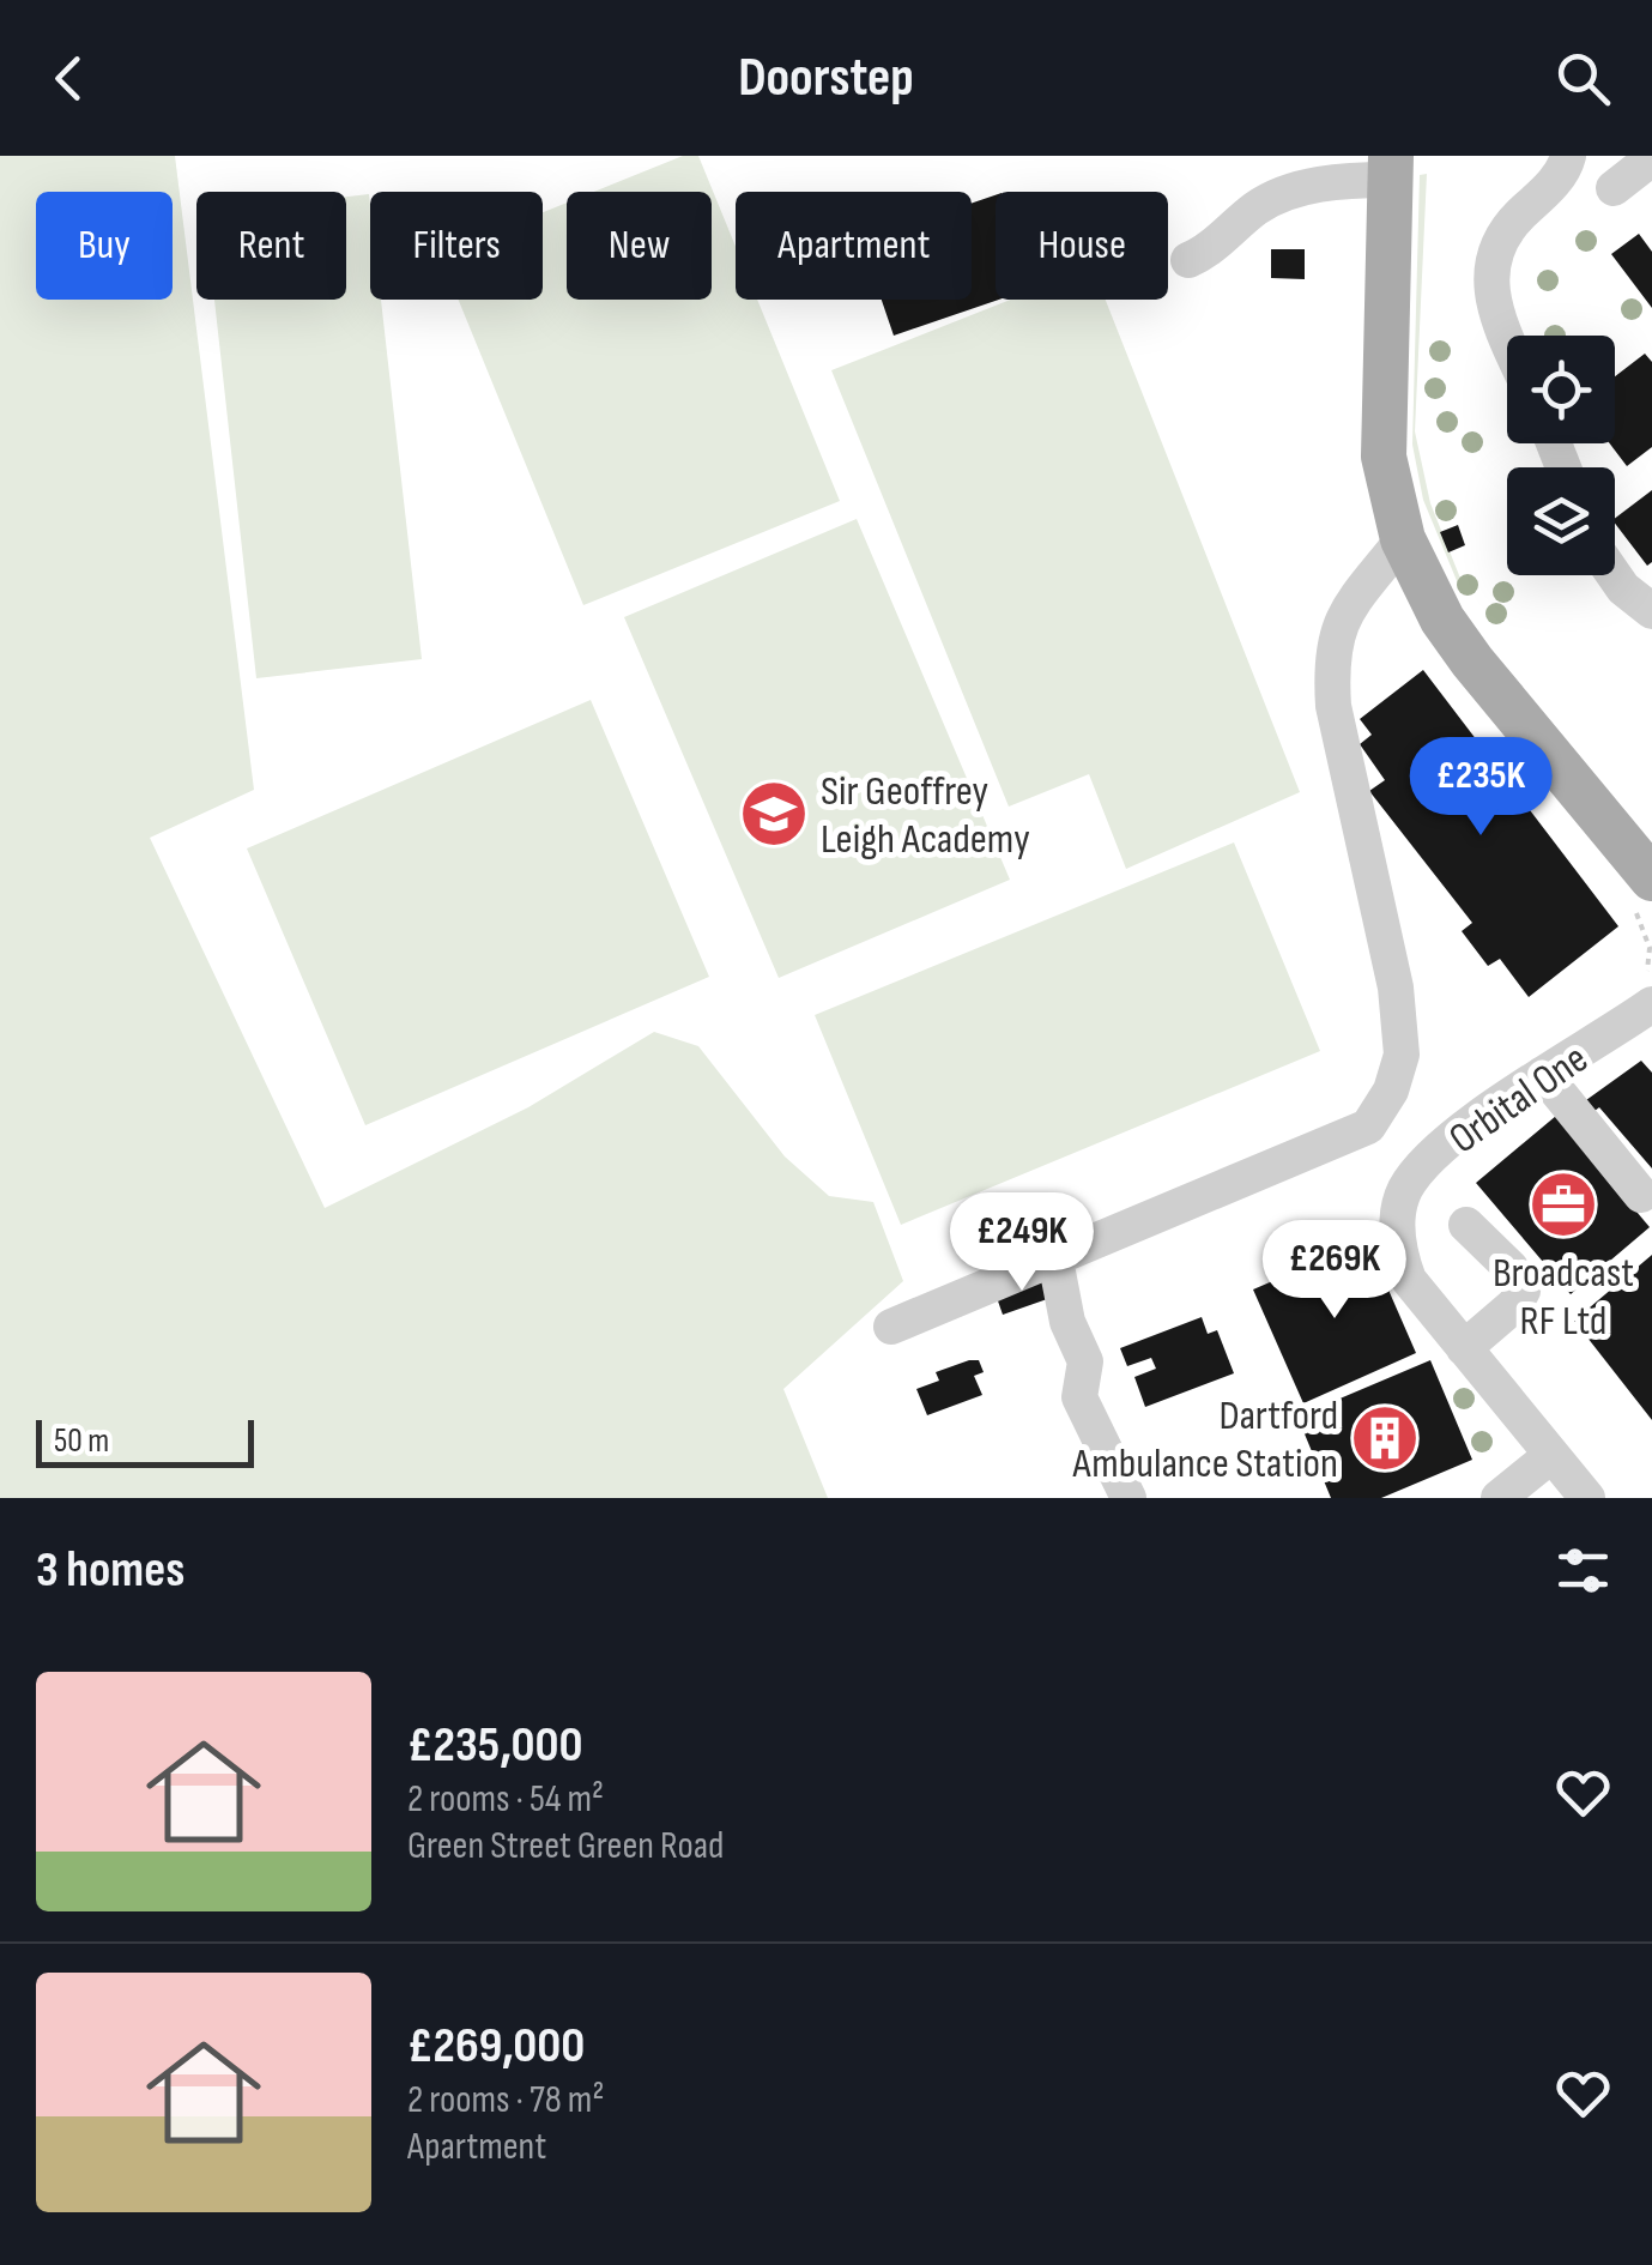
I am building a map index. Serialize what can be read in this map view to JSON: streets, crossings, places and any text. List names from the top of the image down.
{
  "streets": {
    "lane": ["Orbital One"]
  },
  "places": {
    "school or university": ["Sir Geoffrey Leigh Academy"],
    "office": ["Broadcast RF Ltd"],
    "building": ["Dartford Ambulance Station"]
  },
  "scale_bar": "50 m",
  "page": {
    "header": "Doorstep",
    "chip": [
      "Buy",
      "Rent",
      "Filters",
      "New",
      "Apartment",
      "House"
    ],
    "price": ["£235K", "£249K", "£269K"],
    "scale": "50 m",
    "heading": "3 homes",
    "list": [
      {
        "name": "£235,000",
        "note": "2 rooms · 54 m² · Green Street Green Road"
      },
      {
        "name": "£269,000",
        "note": "2 rooms · 78 m² · Apartment"
      }
    ]
  }
}
